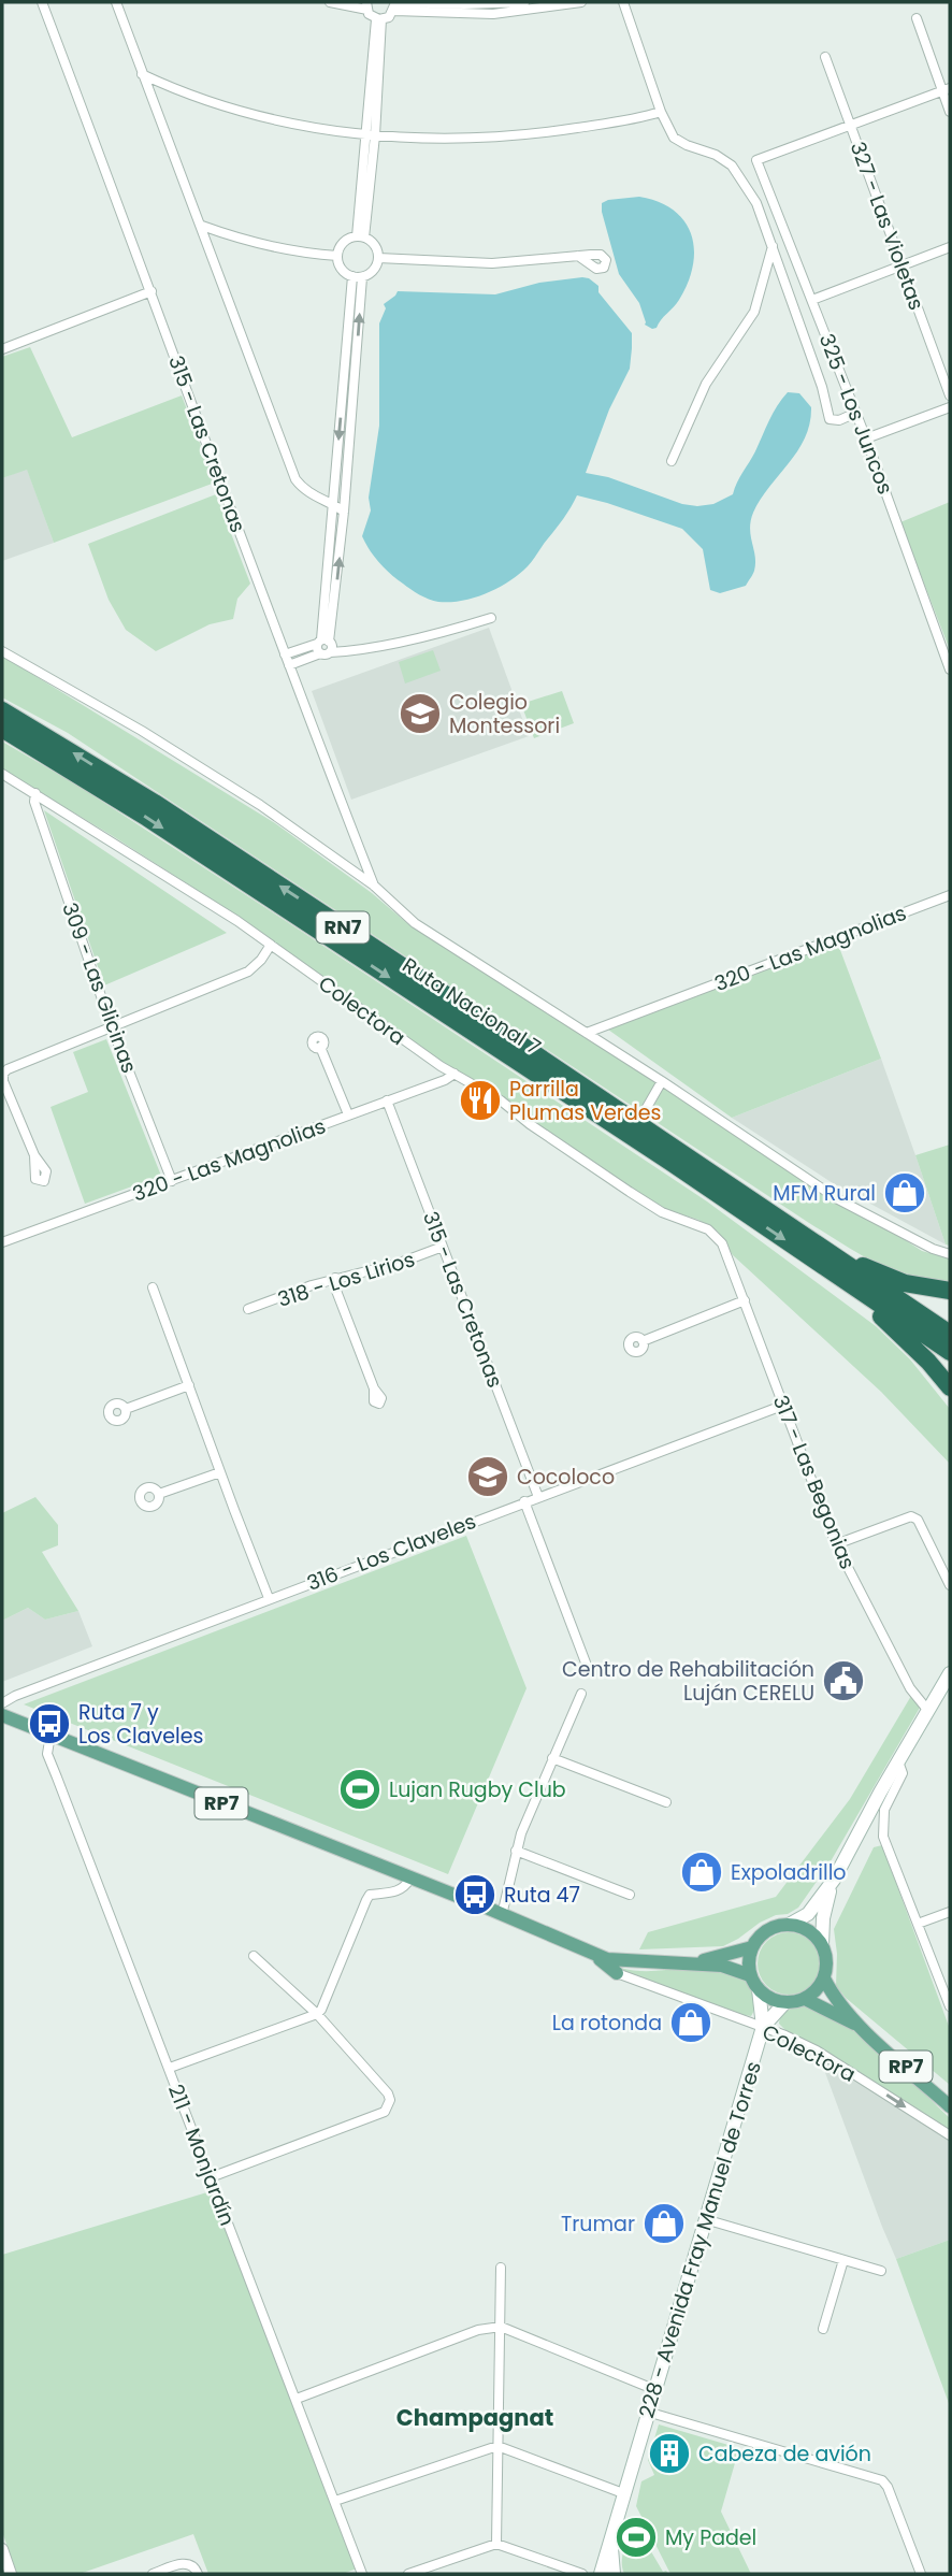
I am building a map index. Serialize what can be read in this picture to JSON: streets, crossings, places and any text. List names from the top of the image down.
{
  "streets": {
    "highway": ["RN7", "Ruta Nacional 7"],
    "main road": ["RP7", "228 - Avenida Fray Manuel de Torres"],
    "street": [
      "327 - Las Violetas",
      "325 - Los Juncos",
      "315 - Las Cretonas",
      "320 - Las Magnolias",
      "309 - Las Glicinas",
      "Colectora",
      "318 - Los Lirios",
      "317 - Las Begonias",
      "316 - Los Claveles",
      "211 - Monjardín"
    ]
  },
  "crossings": [
    ["327 - Las Violetas", "325 - Los Juncos"],
    ["315 - Las Cretonas", "320 - Las Magnolias"],
    ["315 - Las Cretonas", "318 - Los Lirios"],
    ["315 - Las Cretonas", "316 - Los Claveles"],
    ["320 - Las Magnolias", "309 - Las Glicinas"],
    ["320 - Las Magnolias", "Colectora"],
    ["309 - Las Glicinas", "Colectora"],
    ["Colectora", "317 - Las Begonias"],
    ["Colectora", "228 - Avenida Fray Manuel de Torres"],
    ["317 - Las Begonias", "316 - Los Claveles"],
    ["RP7", "211 - Monjardín"],
    ["RP7", "228 - Avenida Fray Manuel de Torres"]
  ],
  "districts": ["Champagnat"],
  "places": {
    "school or university": ["Colegio Montessori", "Cocoloco"],
    "restaurant": ["Parrilla Plumas Verdes"],
    "shop": [
      "MFM Rural",
      "Expoladrillo",
      "La rotonda",
      "Trumar"
    ],
    "public building": ["Centro de Rehabilitación Luján CERELU"],
    "bus stop": ["Ruta 7 y Los Claveles", "Ruta 47"],
    "sports": ["Lujan Rugby Club", "My Padel"],
    "building": ["Cabeza de avión"]
  }
}
